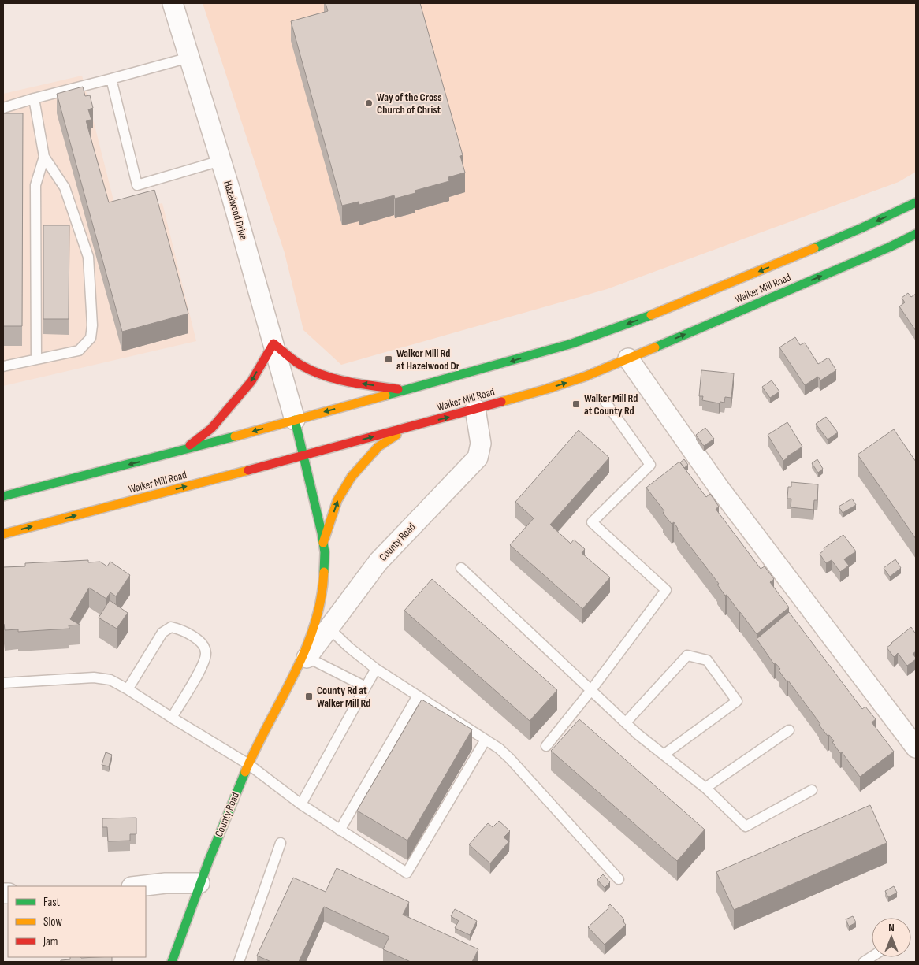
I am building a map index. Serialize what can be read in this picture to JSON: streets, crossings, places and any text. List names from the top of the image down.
{
  "streets": {
    "main road": ["Walker Mill Road", "County Road"],
    "street": ["Hazelwood Drive"]
  },
  "crossings": [
    ["Hazelwood Drive", "Walker Mill Road"],
    ["Hazelwood Drive", "County Road"],
    ["Walker Mill Road", "County Road"]
  ],
  "places": {
    "other": ["Way of the Cross Church of Christ"],
    "transit": ["Walker Mill Rd at Hazelwood Dr", "Walker Mill Rd at County Rd", "County Rd at Walker Mill Rd"]
  },
  "legend": ["Fast", "Slow", "Jam"],
  "north": "top"
}
